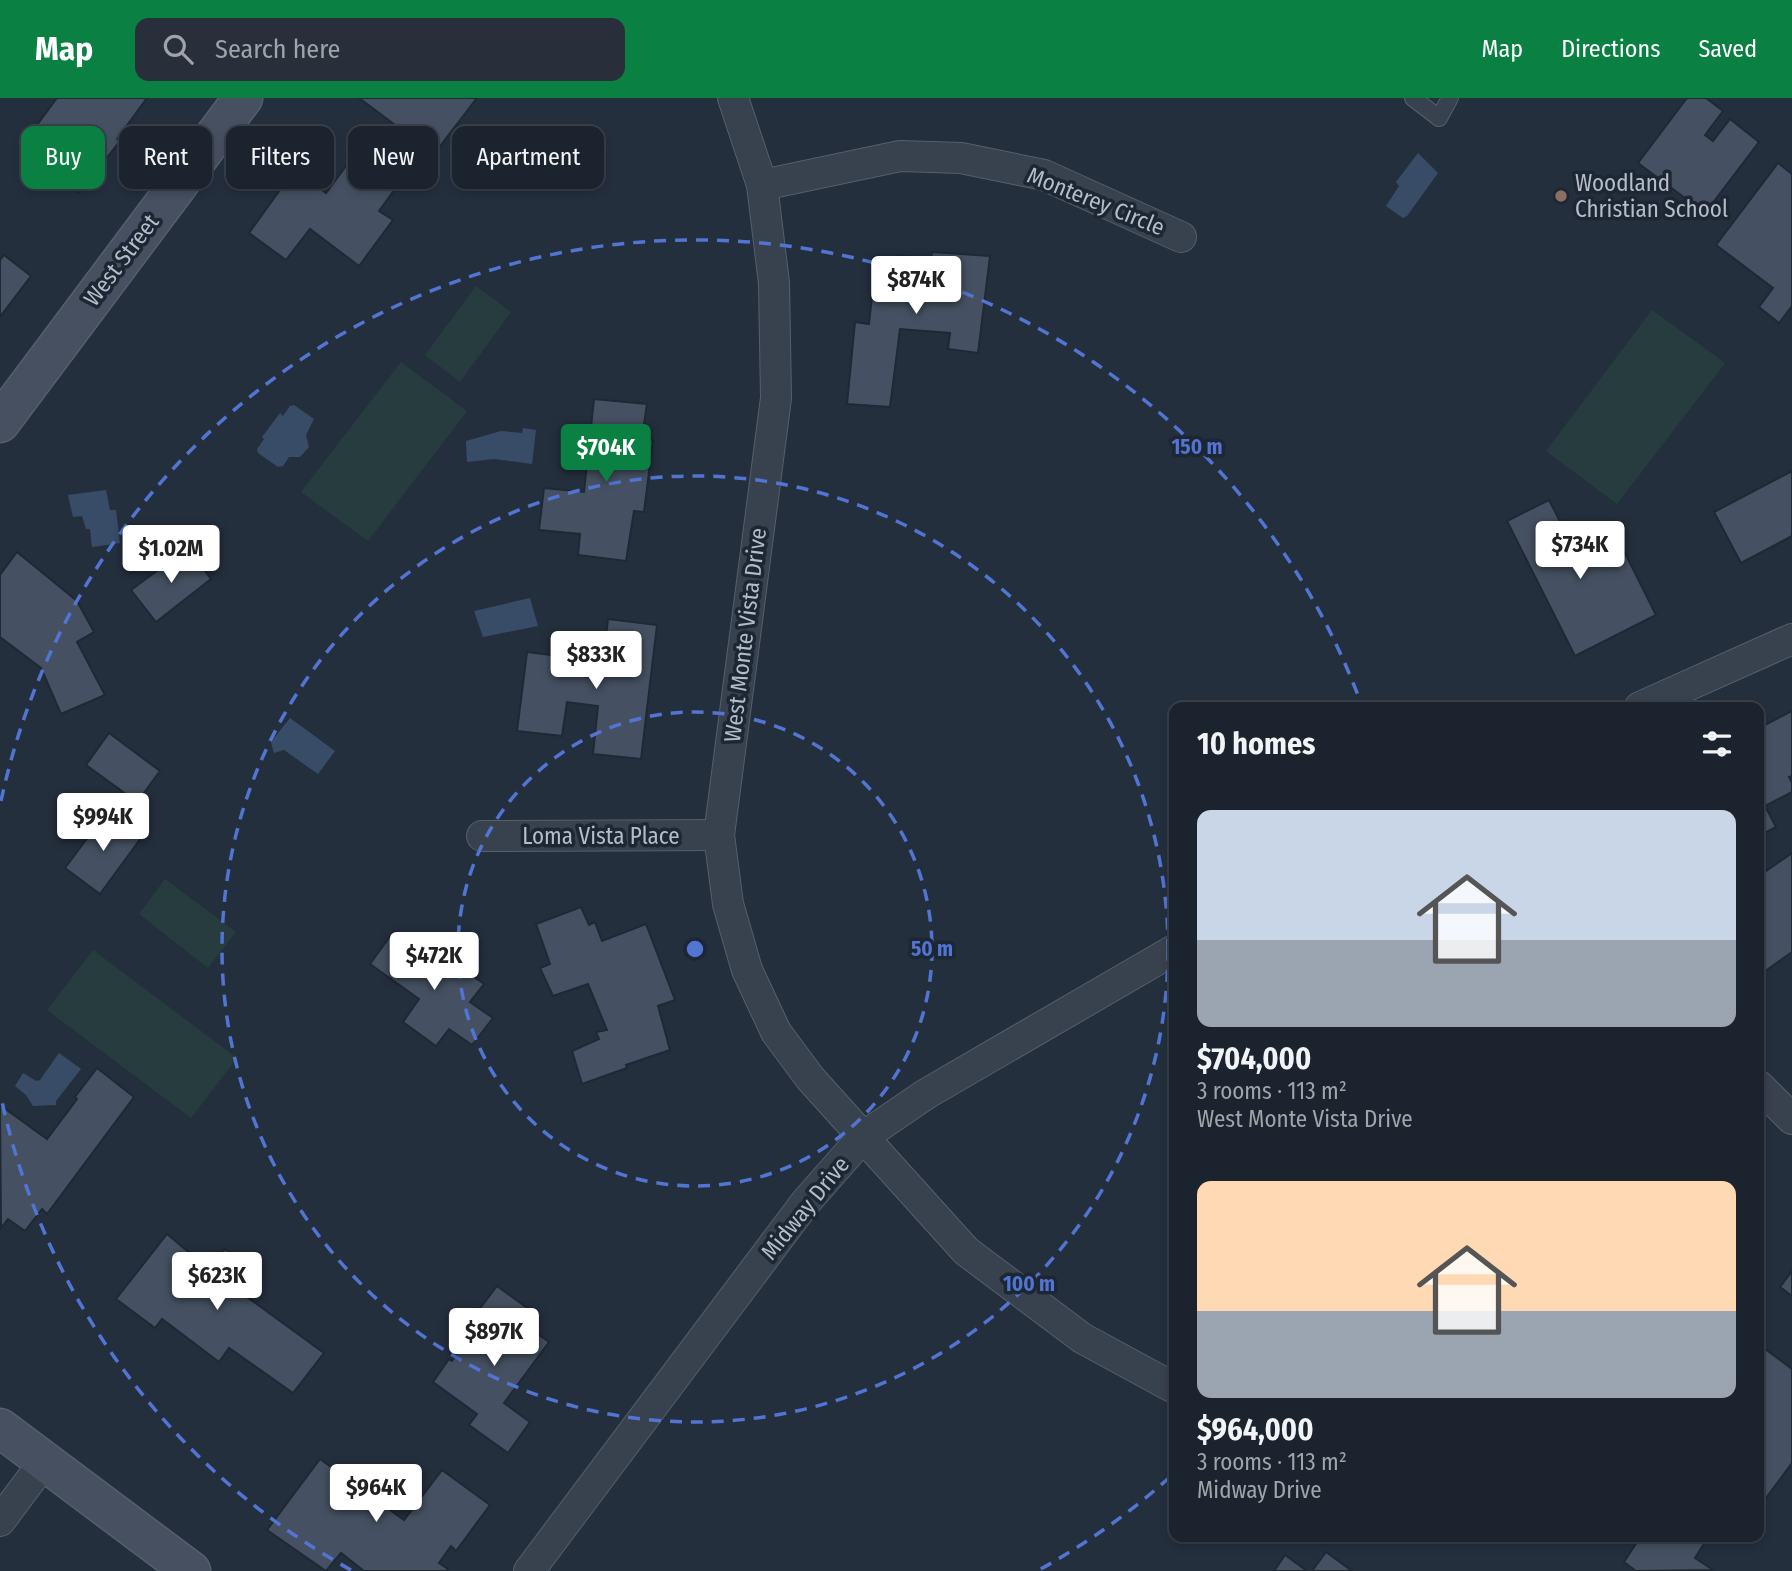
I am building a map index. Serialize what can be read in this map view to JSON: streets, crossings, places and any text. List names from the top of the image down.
{
  "streets": {
    "street": [
      "Monterey Circle",
      "West Street",
      "West Monte Vista Drive",
      "Loma Vista Place",
      "Midway Drive"
    ]
  },
  "crossings": [
    ["Monterey Circle", "West Monte Vista Drive"],
    ["West Monte Vista Drive", "Loma Vista Place"],
    ["West Monte Vista Drive", "Midway Drive"]
  ],
  "places": ["Woodland Christian School"],
  "page": {
    "header": "Map",
    "search": "Search here",
    "nav": ["Map", "Directions", "Saved"],
    "chip": [
      "Buy",
      "Rent",
      "Filters",
      "New",
      "Apartment"
    ],
    "price": [
      "$874K",
      "$704K",
      "$734K",
      "$1.02M",
      "$833K",
      "$994K",
      "$472K",
      "$623K",
      "$897K",
      "$964K"
    ],
    "heading": "10 homes",
    "list": [
      {
        "name": "$704,000",
        "note": "3 rooms · 113 m² · West Monte Vista Drive"
      },
      {
        "name": "$964,000",
        "note": "3 rooms · 113 m² · Midway Drive"
      }
    ]
  },
  "rings": ["150 m", "50 m", "100 m"]
}
